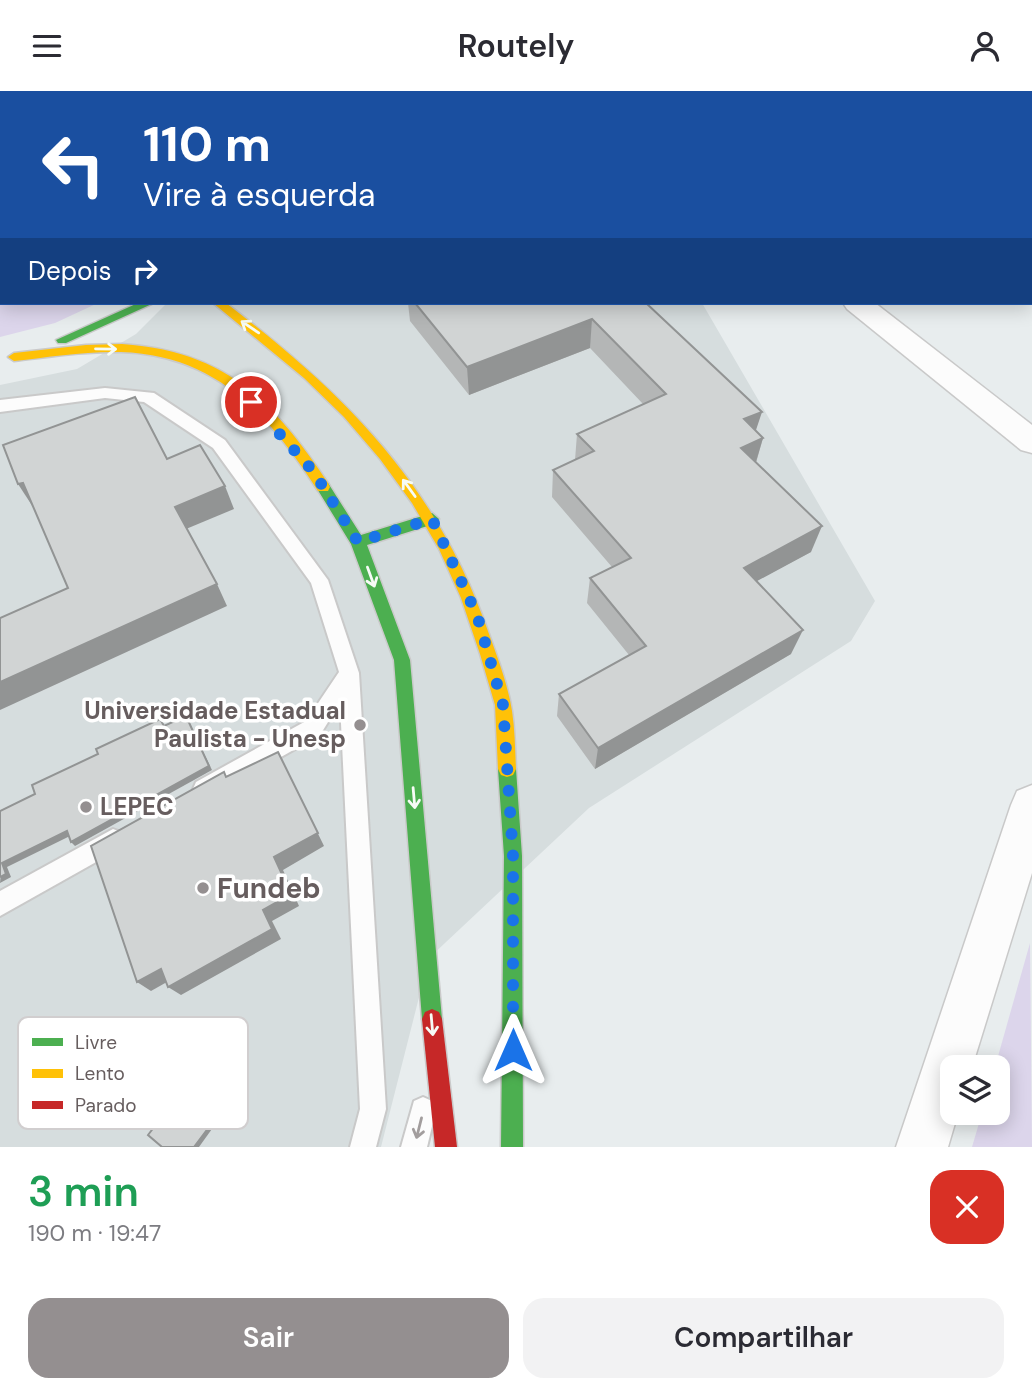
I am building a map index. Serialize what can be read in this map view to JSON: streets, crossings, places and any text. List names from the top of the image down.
{
  "places": ["Universidade Estadual Paulista - Unesp", "LEPEC", "Fundeb"],
  "legend": ["Livre", "Lento", "Parado"],
  "page": {
    "header": "Routely",
    "turn": ["110 m", "Vire à esquerda"],
    "then": "Depois",
    "heading": ["3 min", "190 m · 19:47"],
    "buttons": ["Sair", "Compartilhar"]
  }
}
